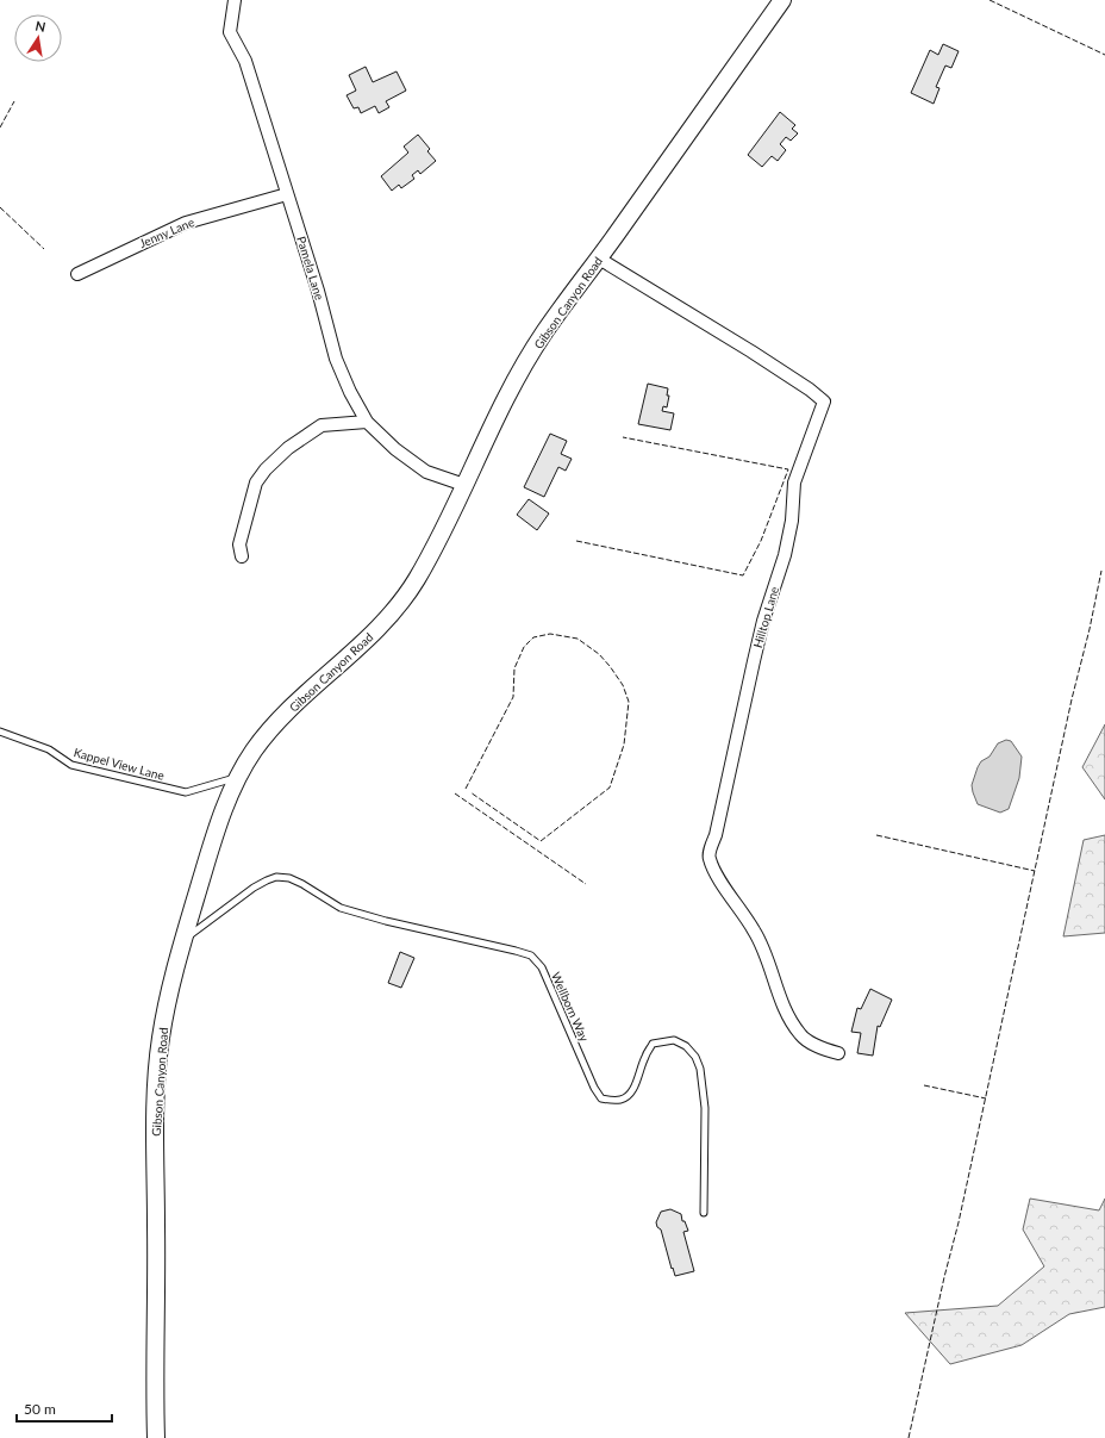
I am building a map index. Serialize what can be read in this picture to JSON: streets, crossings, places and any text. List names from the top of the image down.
{
  "streets": {
    "main road": ["Gibson Canyon Road"],
    "street": ["Jenny Lane", "Pamela Lane", "Hilltop Lane"],
    "lane": ["Kappel View Lane", "Wellborn Way"]
  },
  "crossings": [
    ["Jenny Lane", "Pamela Lane"],
    ["Pamela Lane", "Gibson Canyon Road"],
    ["Gibson Canyon Road", "Hilltop Lane"],
    ["Gibson Canyon Road", "Kappel View Lane"],
    ["Gibson Canyon Road", "Wellborn Way"]
  ],
  "scale_bar": "50 m",
  "north": "top"
}
